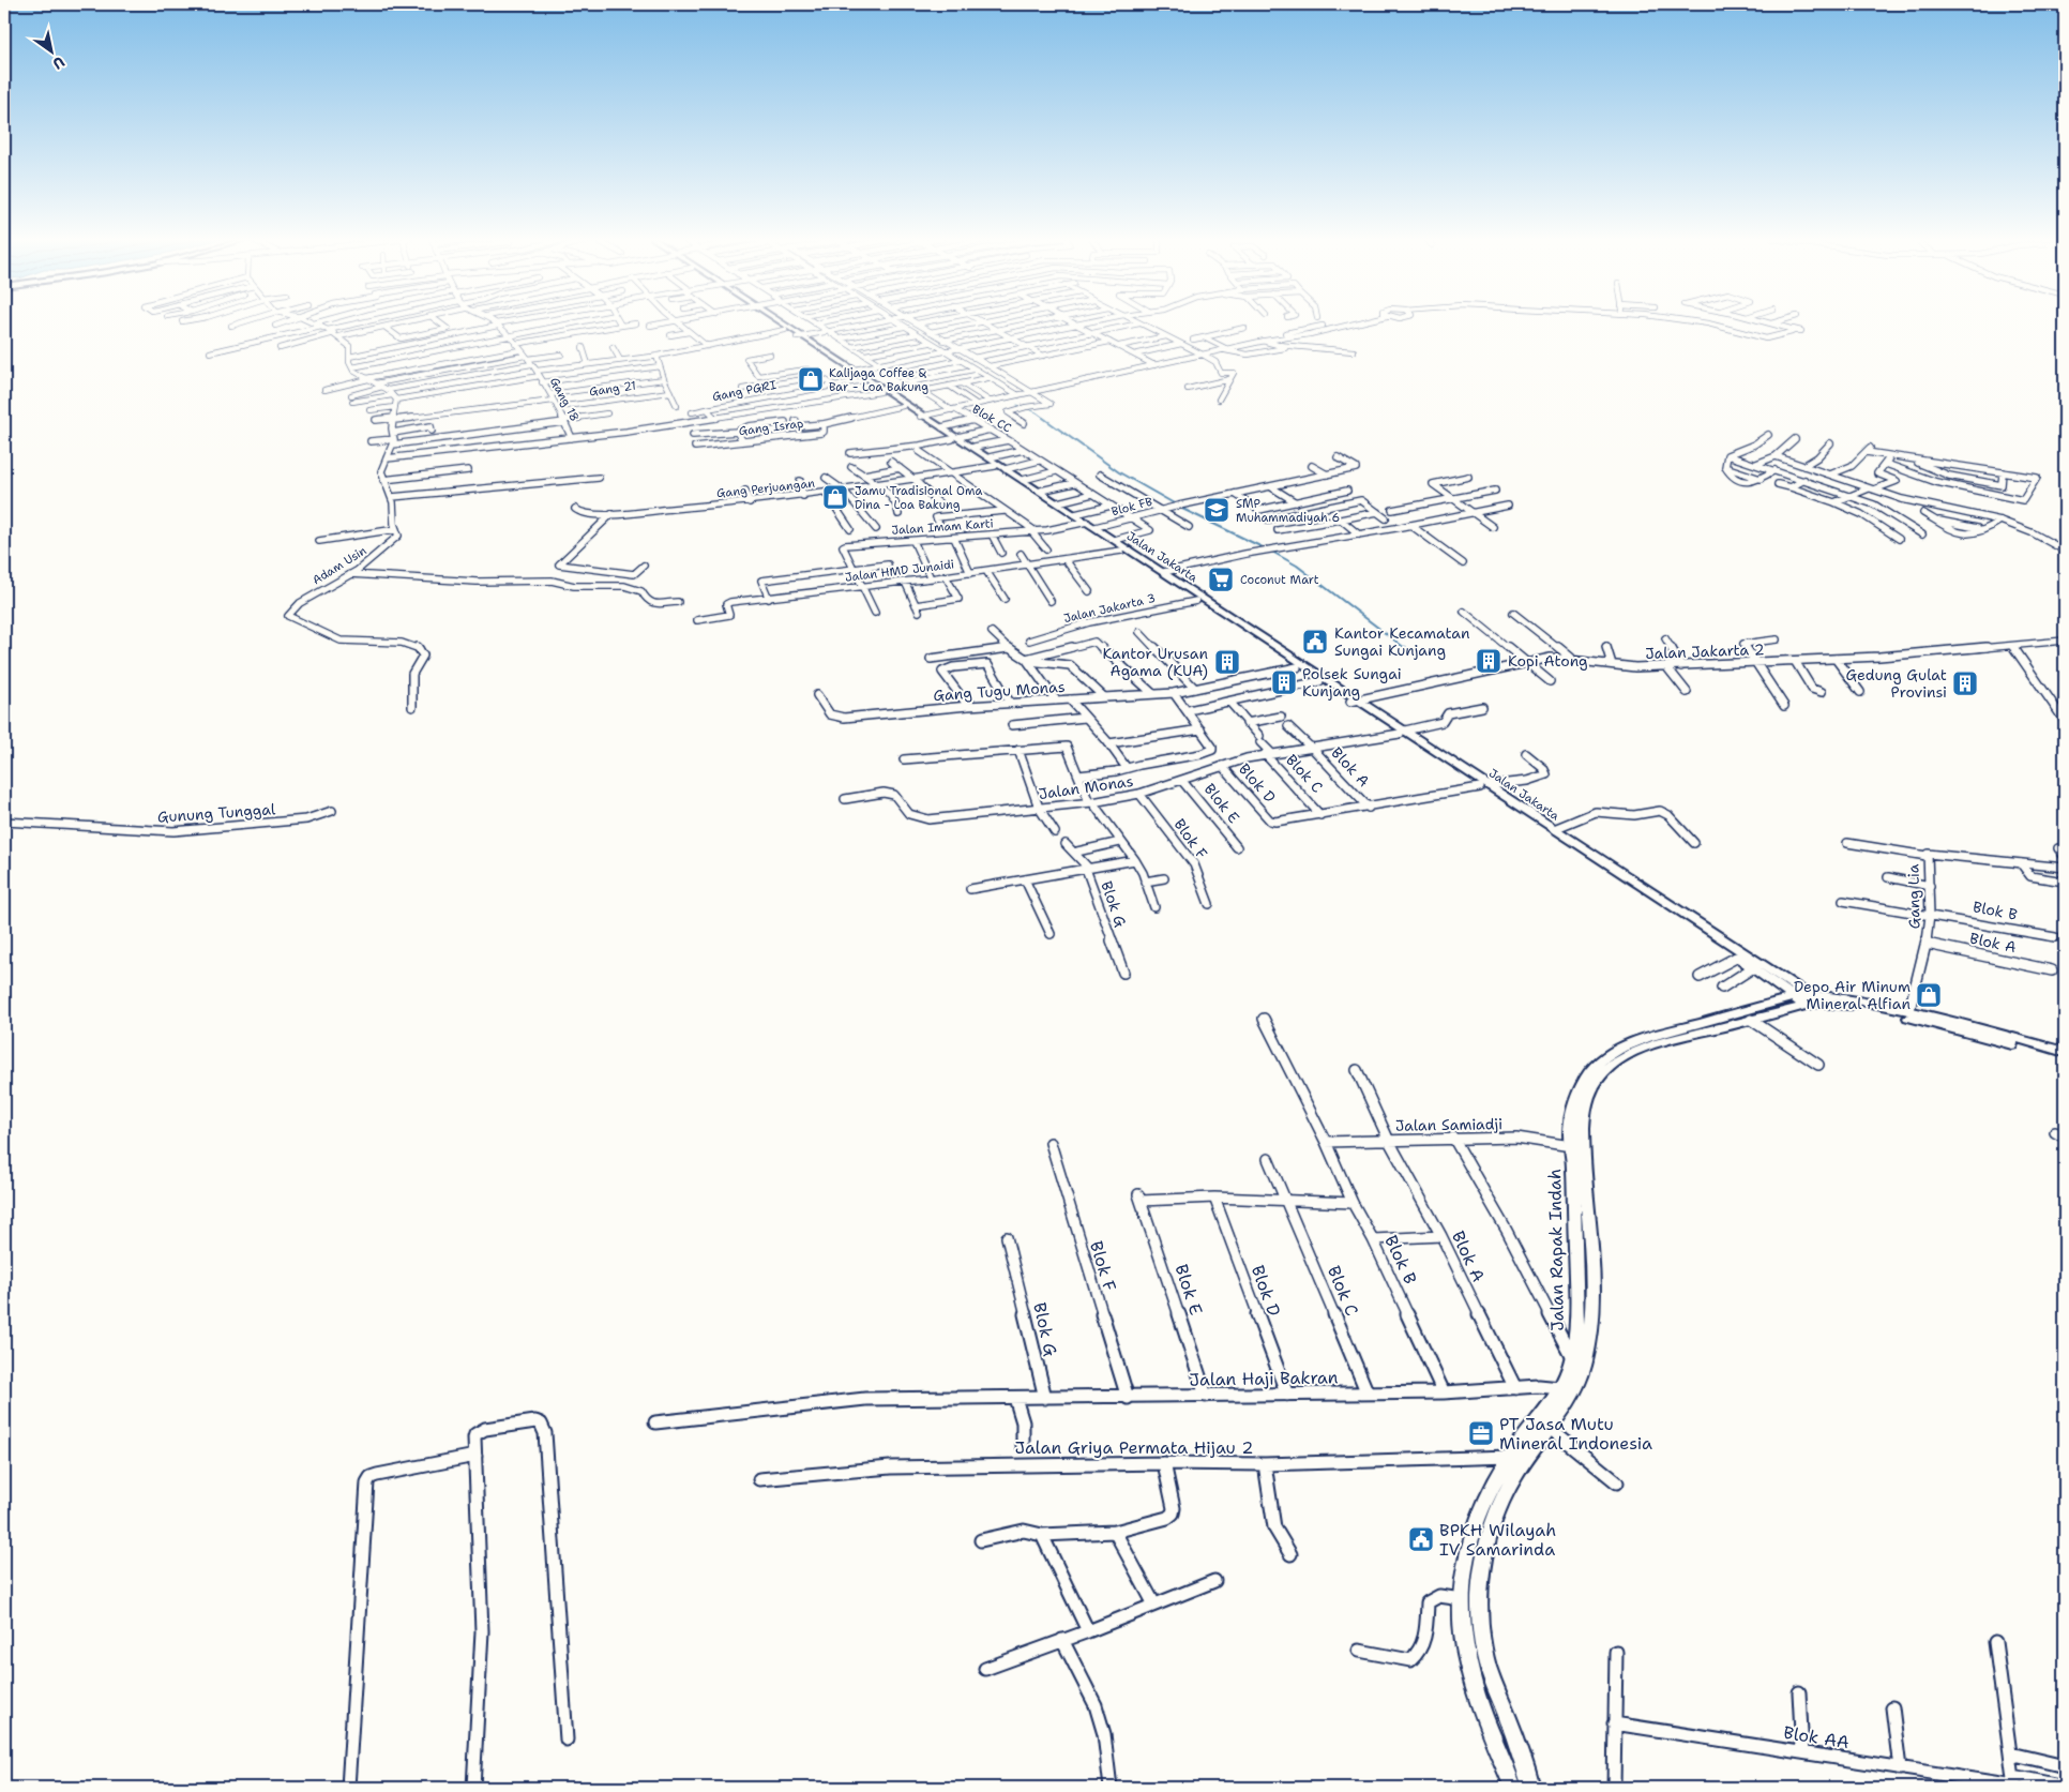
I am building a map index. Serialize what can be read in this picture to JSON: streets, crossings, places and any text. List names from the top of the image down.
{
  "streets": {
    "main road": ["Jalan Jakarta", "Jalan Rapak Indah"],
    "street": [
      "Gang 21",
      "Gang PGRI",
      "Gang 18",
      "Blok CC",
      "Gang Israp",
      "Gang Perjuangan",
      "Blok FB",
      "Jalan Imam Karti",
      "Adam Usin",
      "Jalan HMD Junaidi",
      "Jalan Jakarta 3",
      "Jalan Jakarta 2",
      "Gang Tugu Monas",
      "Blok A",
      "Blok C",
      "Blok D",
      "Jalan Monas",
      "Blok E",
      "Gunung Tunggal",
      "Blok F",
      "Gang Lia",
      "Blok G",
      "Blok B",
      "Jalan Samiadji",
      "Jalan Haji Bakran",
      "Jalan Griya Permata Hijau 2",
      "Blok AA"
    ]
  },
  "crossings": [
    ["Gang 21", "Gang 18"],
    ["Gang PGRI", "Jalan Jakarta"],
    ["Blok CC", "Blok FB"],
    ["Blok CC", "Jalan Jakarta"],
    ["Gang Israp", "Jalan Jakarta"],
    ["Gang Perjuangan", "Jalan Jakarta"],
    ["Blok FB", "Jalan Jakarta"],
    ["Jalan Imam Karti", "Jalan Jakarta"],
    ["Jalan Imam Karti", "Jalan HMD Junaidi"],
    ["Jalan Jakarta", "Jalan HMD Junaidi"],
    ["Jalan Jakarta", "Jalan Jakarta 3"],
    ["Jalan Jakarta", "Jalan Jakarta 2"],
    ["Jalan Jakarta", "Gang Tugu Monas"],
    ["Jalan Jakarta", "Jalan Monas"],
    ["Jalan Jakarta", "Jalan Rapak Indah"],
    ["Blok A", "Jalan Monas"],
    ["Blok A", "Gang Lia"],
    ["Blok A", "Jalan Samiadji"],
    ["Blok A", "Jalan Haji Bakran"],
    ["Blok C", "Blok D"],
    ["Blok C", "Jalan Monas"],
    ["Blok C", "Jalan Haji Bakran"],
    ["Blok D", "Jalan Monas"],
    ["Blok D", "Blok E"],
    ["Blok D", "Jalan Haji Bakran"],
    ["Jalan Monas", "Blok E"],
    ["Jalan Monas", "Blok F"],
    ["Blok E", "Jalan Haji Bakran"],
    ["Blok F", "Jalan Haji Bakran"],
    ["Gang Lia", "Blok B"],
    ["Blok G", "Jalan Haji Bakran"],
    ["Blok B", "Jalan Samiadji"],
    ["Blok B", "Jalan Haji Bakran"],
    ["Jalan Samiadji", "Jalan Rapak Indah"],
    ["Jalan Rapak Indah", "Jalan Haji Bakran"],
    ["Jalan Rapak Indah", "Jalan Griya Permata Hijau 2"]
  ],
  "places": {
    "shop": ["Kalijaga Coffee & Bar - Loa Bakung", "Jamu Tradisional Oma Dina - Loa Bakung", "Depo Air Minum Mineral Alfian"],
    "school or university": ["SMP Muhammadiyah 6"],
    "supermarket": ["Coconut Mart"],
    "public building": ["Kantor Kecamatan Sungai Kunjang", "BPKH Wilayah IV Samarinda"],
    "building": [
      "Kopi Atong",
      "Kantor Urusan Agama (KUA)",
      "Polsek Sungai Kunjang",
      "Gedung Gulat Provinsi"
    ],
    "office": ["PT Jasa Mutu Mineral Indonesia"]
  },
  "north": "bottom right"
}
